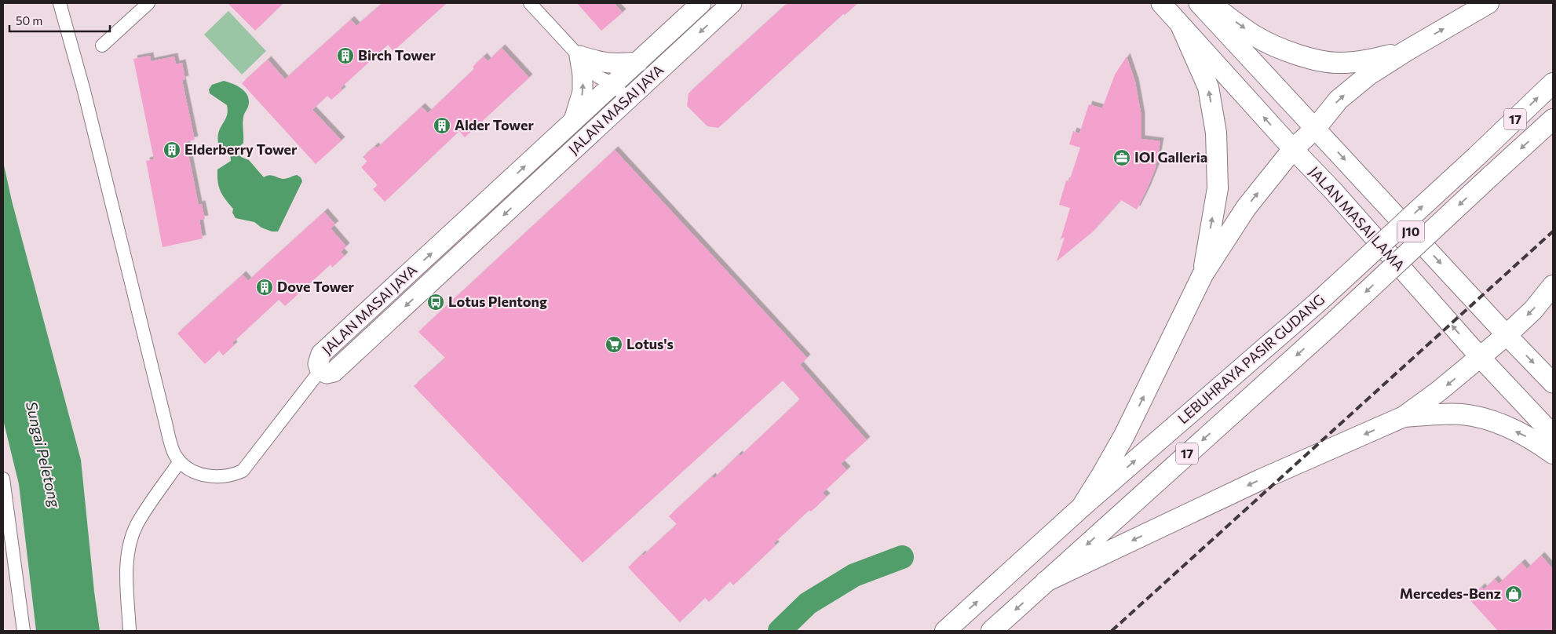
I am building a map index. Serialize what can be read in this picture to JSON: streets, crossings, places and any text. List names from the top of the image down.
{
  "streets": {
    "highway": ["17", "LEBUHRAYA PASIR GUDANG"],
    "main road": ["JALAN MASAI JAYA", "JALAN MASAI LAMA", "J10"]
  },
  "water": ["Sungai Peletong"],
  "places": {
    "building": [
      "Birch Tower",
      "Alder Tower",
      "Elderberry Tower",
      "Dove Tower"
    ],
    "office": ["IOI Galleria"],
    "bus stop": ["Lotus Plentong"],
    "supermarket": ["Lotus's"],
    "shop": ["Mercedes-Benz"]
  },
  "scale_bar": "50 m"
}
